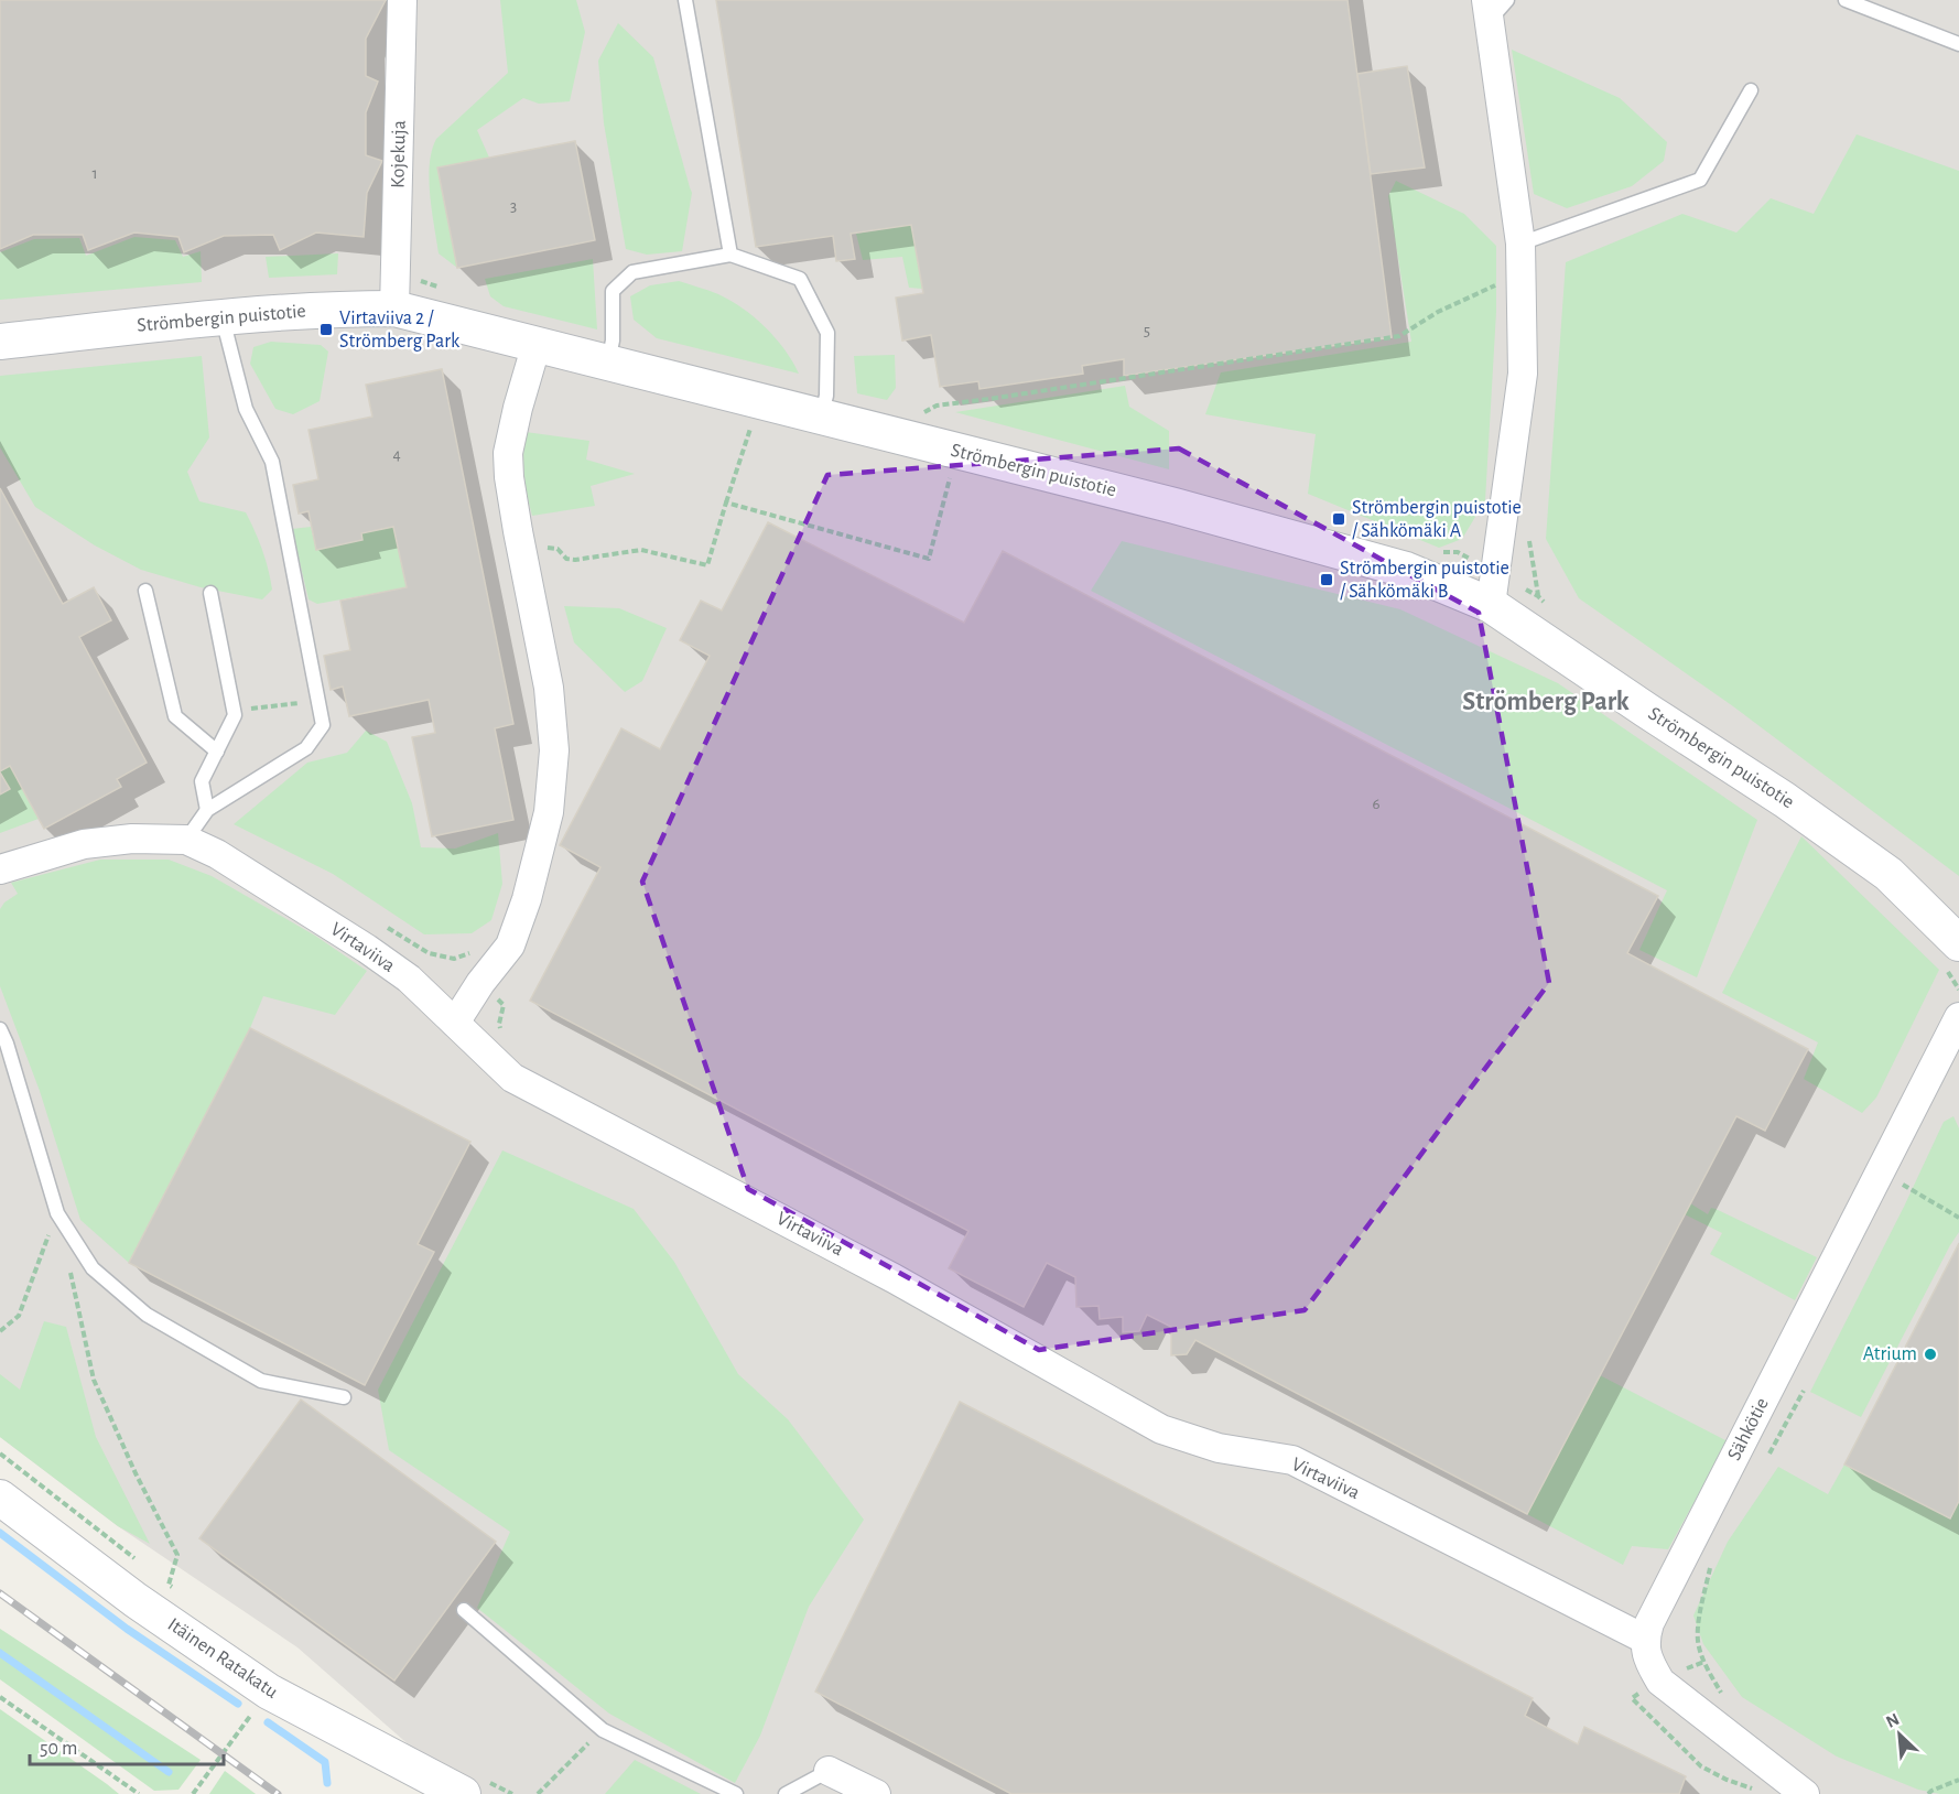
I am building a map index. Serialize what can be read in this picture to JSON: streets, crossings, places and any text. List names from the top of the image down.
{
  "streets": {
    "street": [
      "Kojekuja",
      "Strömbergin puistotie",
      "Virtaviiva",
      "Sähkötie",
      "Itäinen Ratakatu"
    ]
  },
  "crossings": [
    ["Kojekuja", "Strömbergin puistotie"],
    ["Virtaviiva", "Sähkötie"]
  ],
  "districts": ["Strömberg Park"],
  "places": {
    "transit": ["Virtaviiva 2 / Strömberg Park", "Strömbergin puistotie / Sähkömäki A", "Strömbergin puistotie / Sähkömäki B"],
    "other": ["Atrium"]
  },
  "house_numbers": [
    "1",
    "3",
    "5",
    "4",
    "6"
  ],
  "scale_bar": "50 m",
  "north": "top left"
}
